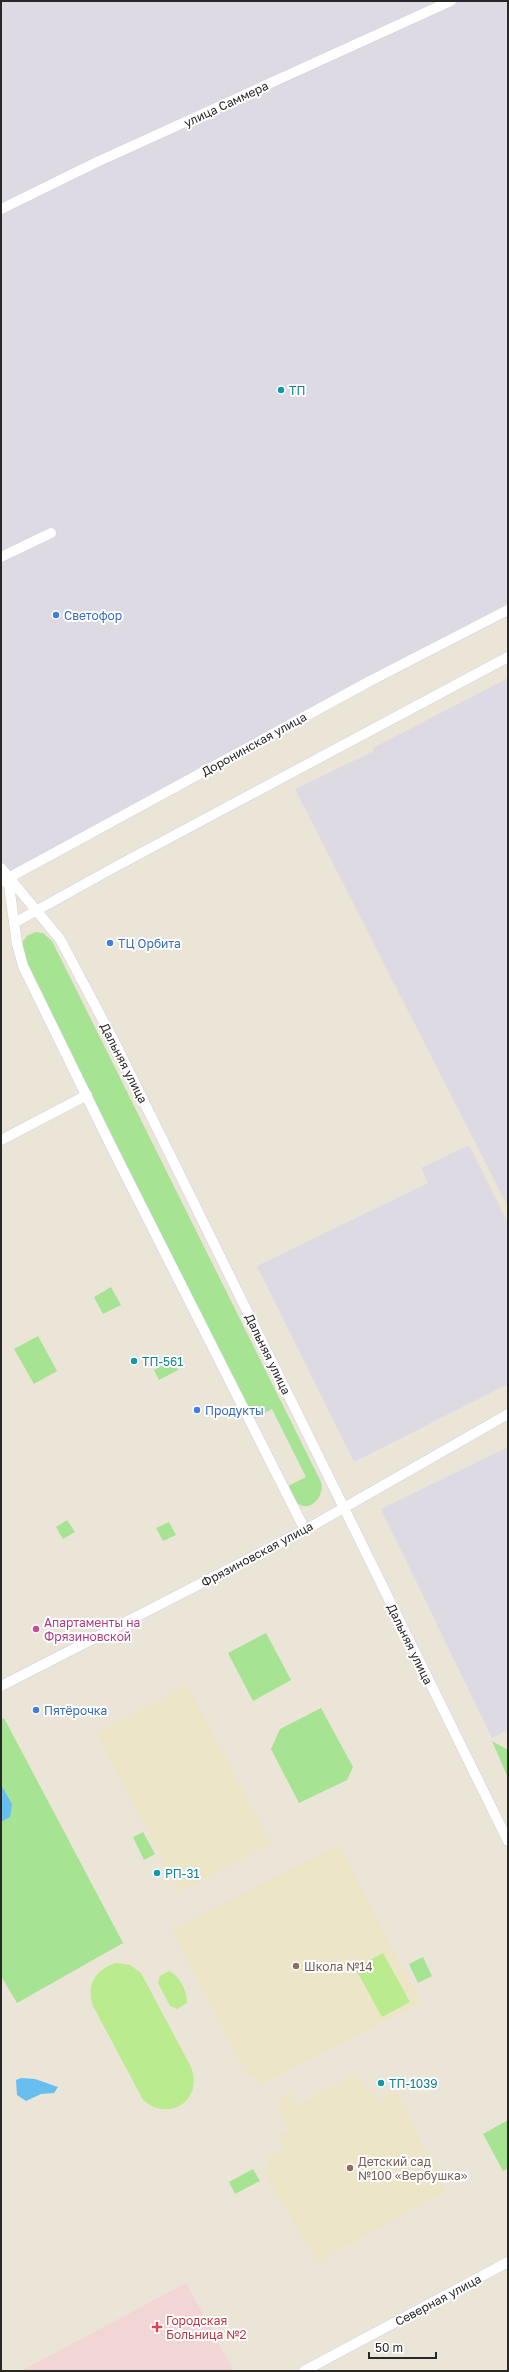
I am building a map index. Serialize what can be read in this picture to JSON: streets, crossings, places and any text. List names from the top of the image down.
{
  "streets": {
    "street": [
      "улица Саммера",
      "Доронинская улица",
      "Дальняя улица",
      "Фрязиновская улица",
      "Северная улица"
    ]
  },
  "crossings": [
    ["Доронинская улица", "Дальняя улица"],
    ["Дальняя улица", "Фрязиновская улица"]
  ],
  "places": {
    "other": [
      "ТП",
      "Светофор",
      "ТЦ Орбита",
      "ТП-561",
      "Продукты",
      "Апартаменты на Фрязиновской",
      "Пятёрочка",
      "РП-31",
      "Школа №14",
      "ТП-1039",
      "Детский сад №100 «Вербушка»"
    ],
    "health": ["Городская Больница №2"]
  },
  "scale_bar": "50 m"
}
